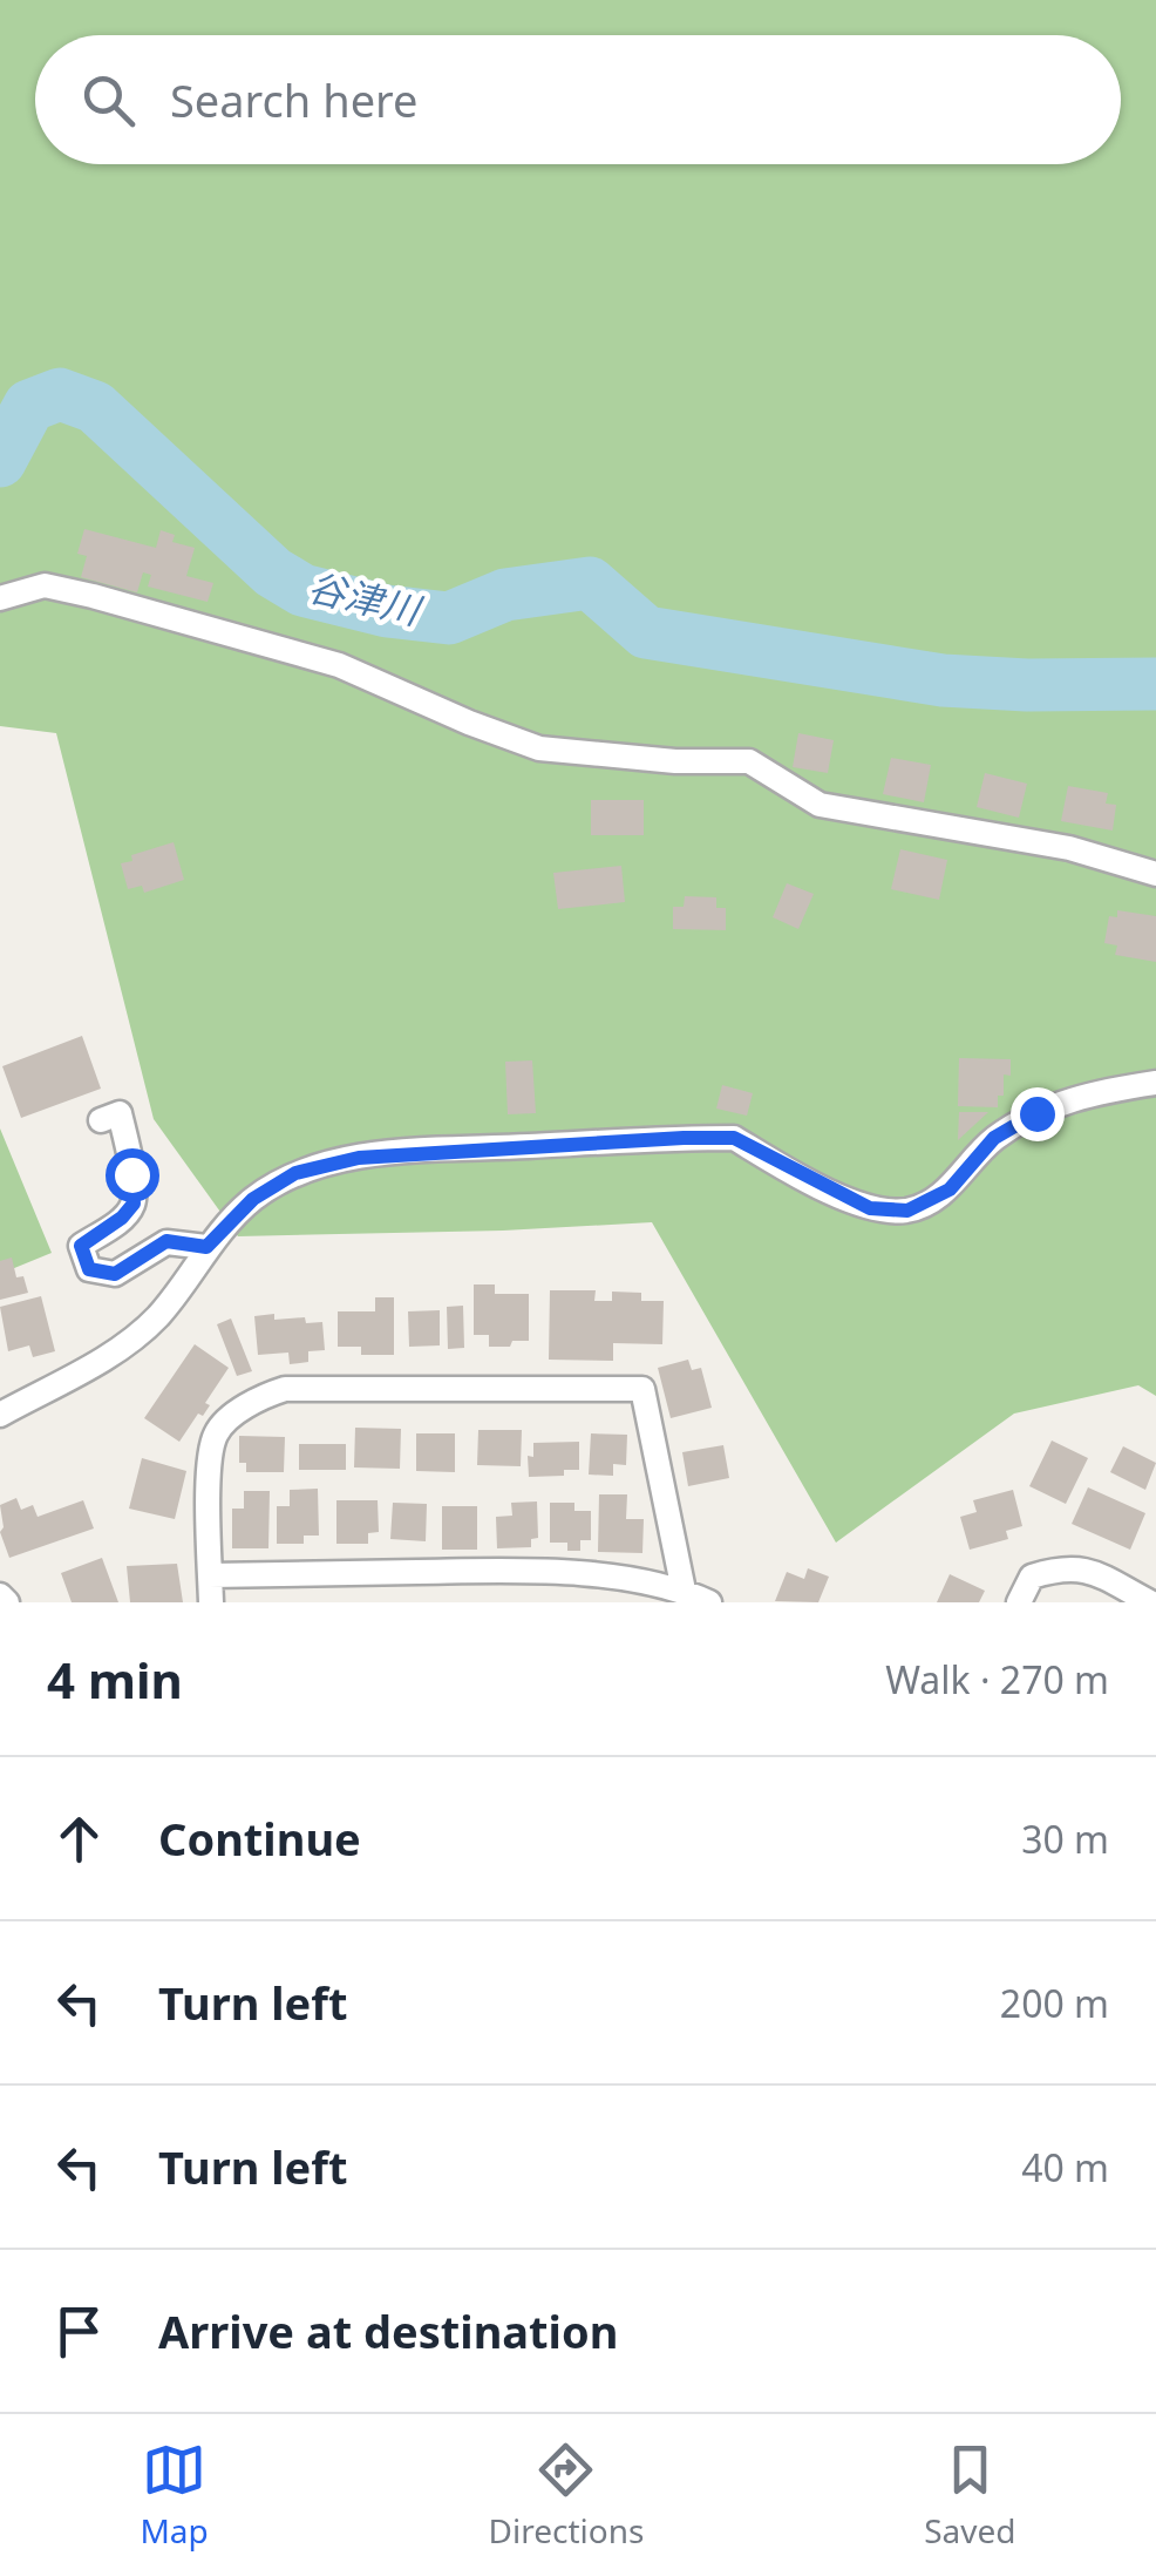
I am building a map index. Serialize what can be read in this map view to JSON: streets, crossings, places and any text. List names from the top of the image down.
{
  "water": ["谷津川"],
  "page": {
    "search": "Search here",
    "heading": ["4 min", "Walk · 270 m"],
    "list": [
      ["Continue", "30 m"],
      ["Turn left", "200 m"],
      ["Turn left", "40 m"],
      "Arrive at destination"
    ],
    "nav": ["Map", "Directions", "Saved"]
  }
}
